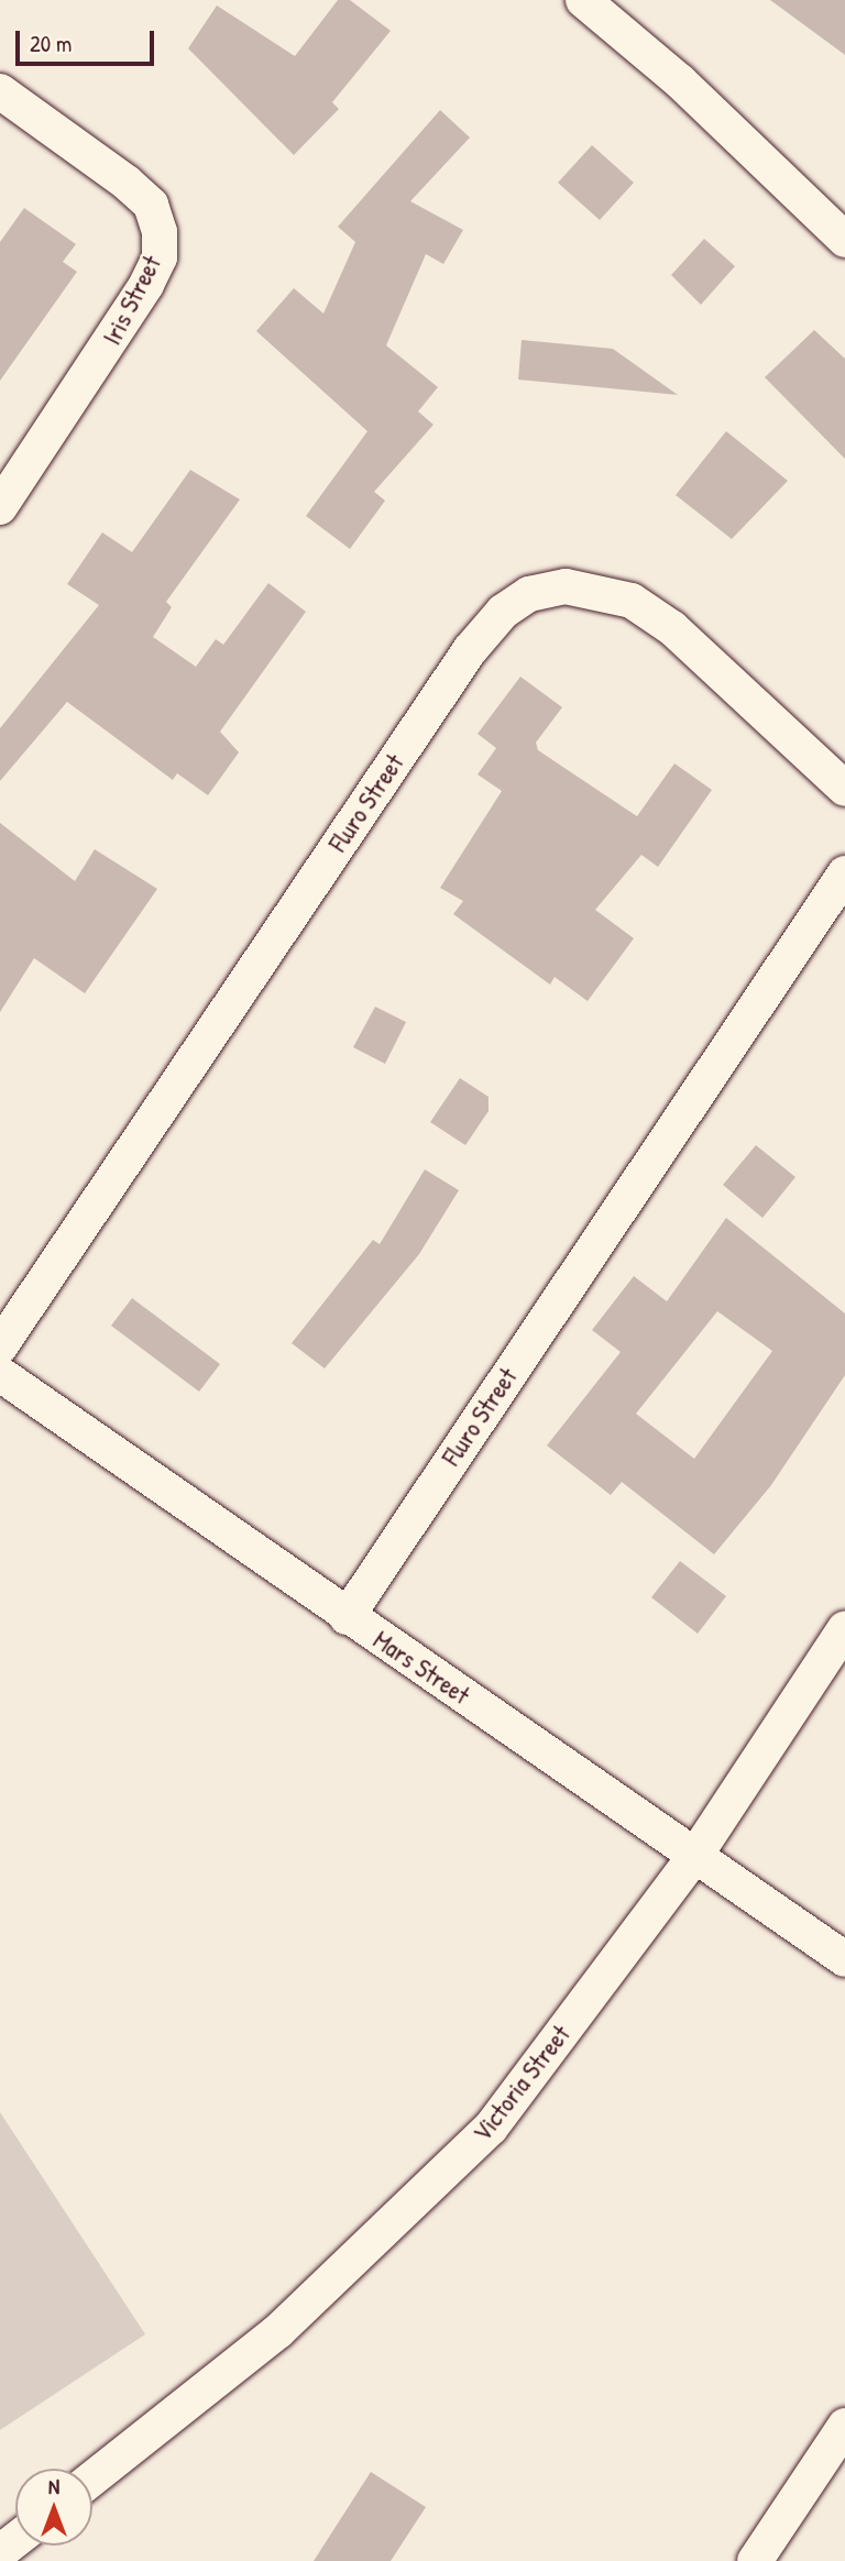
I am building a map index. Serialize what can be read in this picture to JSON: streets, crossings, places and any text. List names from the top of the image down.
{
  "streets": {
    "street": [
      "Iris Street",
      "Fluro Street",
      "Mars Street",
      "Victoria Street"
    ]
  },
  "crossings": [
    ["Fluro Street", "Mars Street"],
    ["Mars Street", "Victoria Street"]
  ],
  "scale_bar": "20 m",
  "north": "top"
}
